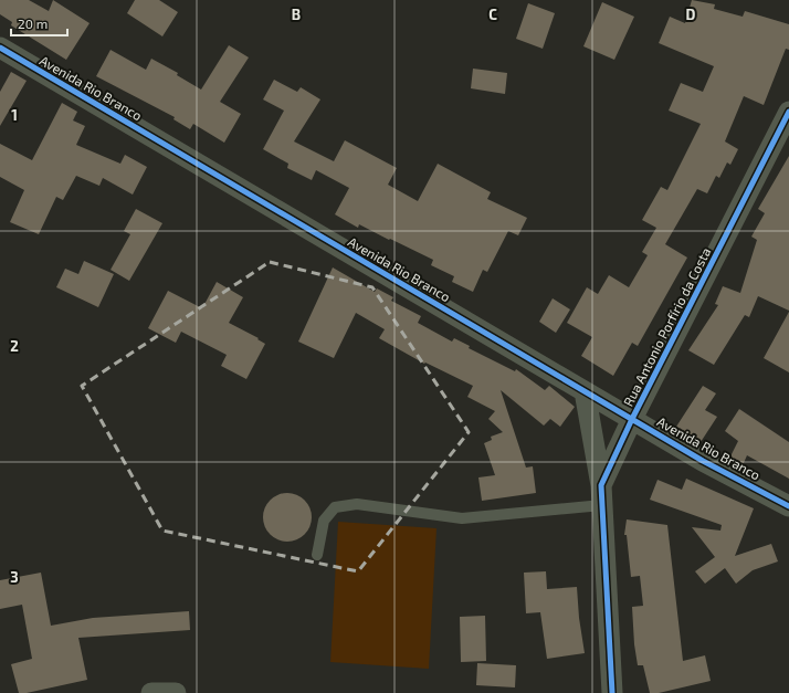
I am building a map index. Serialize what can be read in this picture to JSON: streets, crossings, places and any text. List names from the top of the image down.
{
  "streets": {
    "street": ["Avenida Rio Branco", "Rua Antonio Porfírio da Costa"]
  },
  "crossings": [
    ["Avenida Rio Branco", "Rua Antonio Porfírio da Costa"]
  ],
  "scale_bar": "20 m",
  "grid": {
    "columns": ["B", "C", "D"],
    "rows": ["1", "2", "3"]
  }
}
